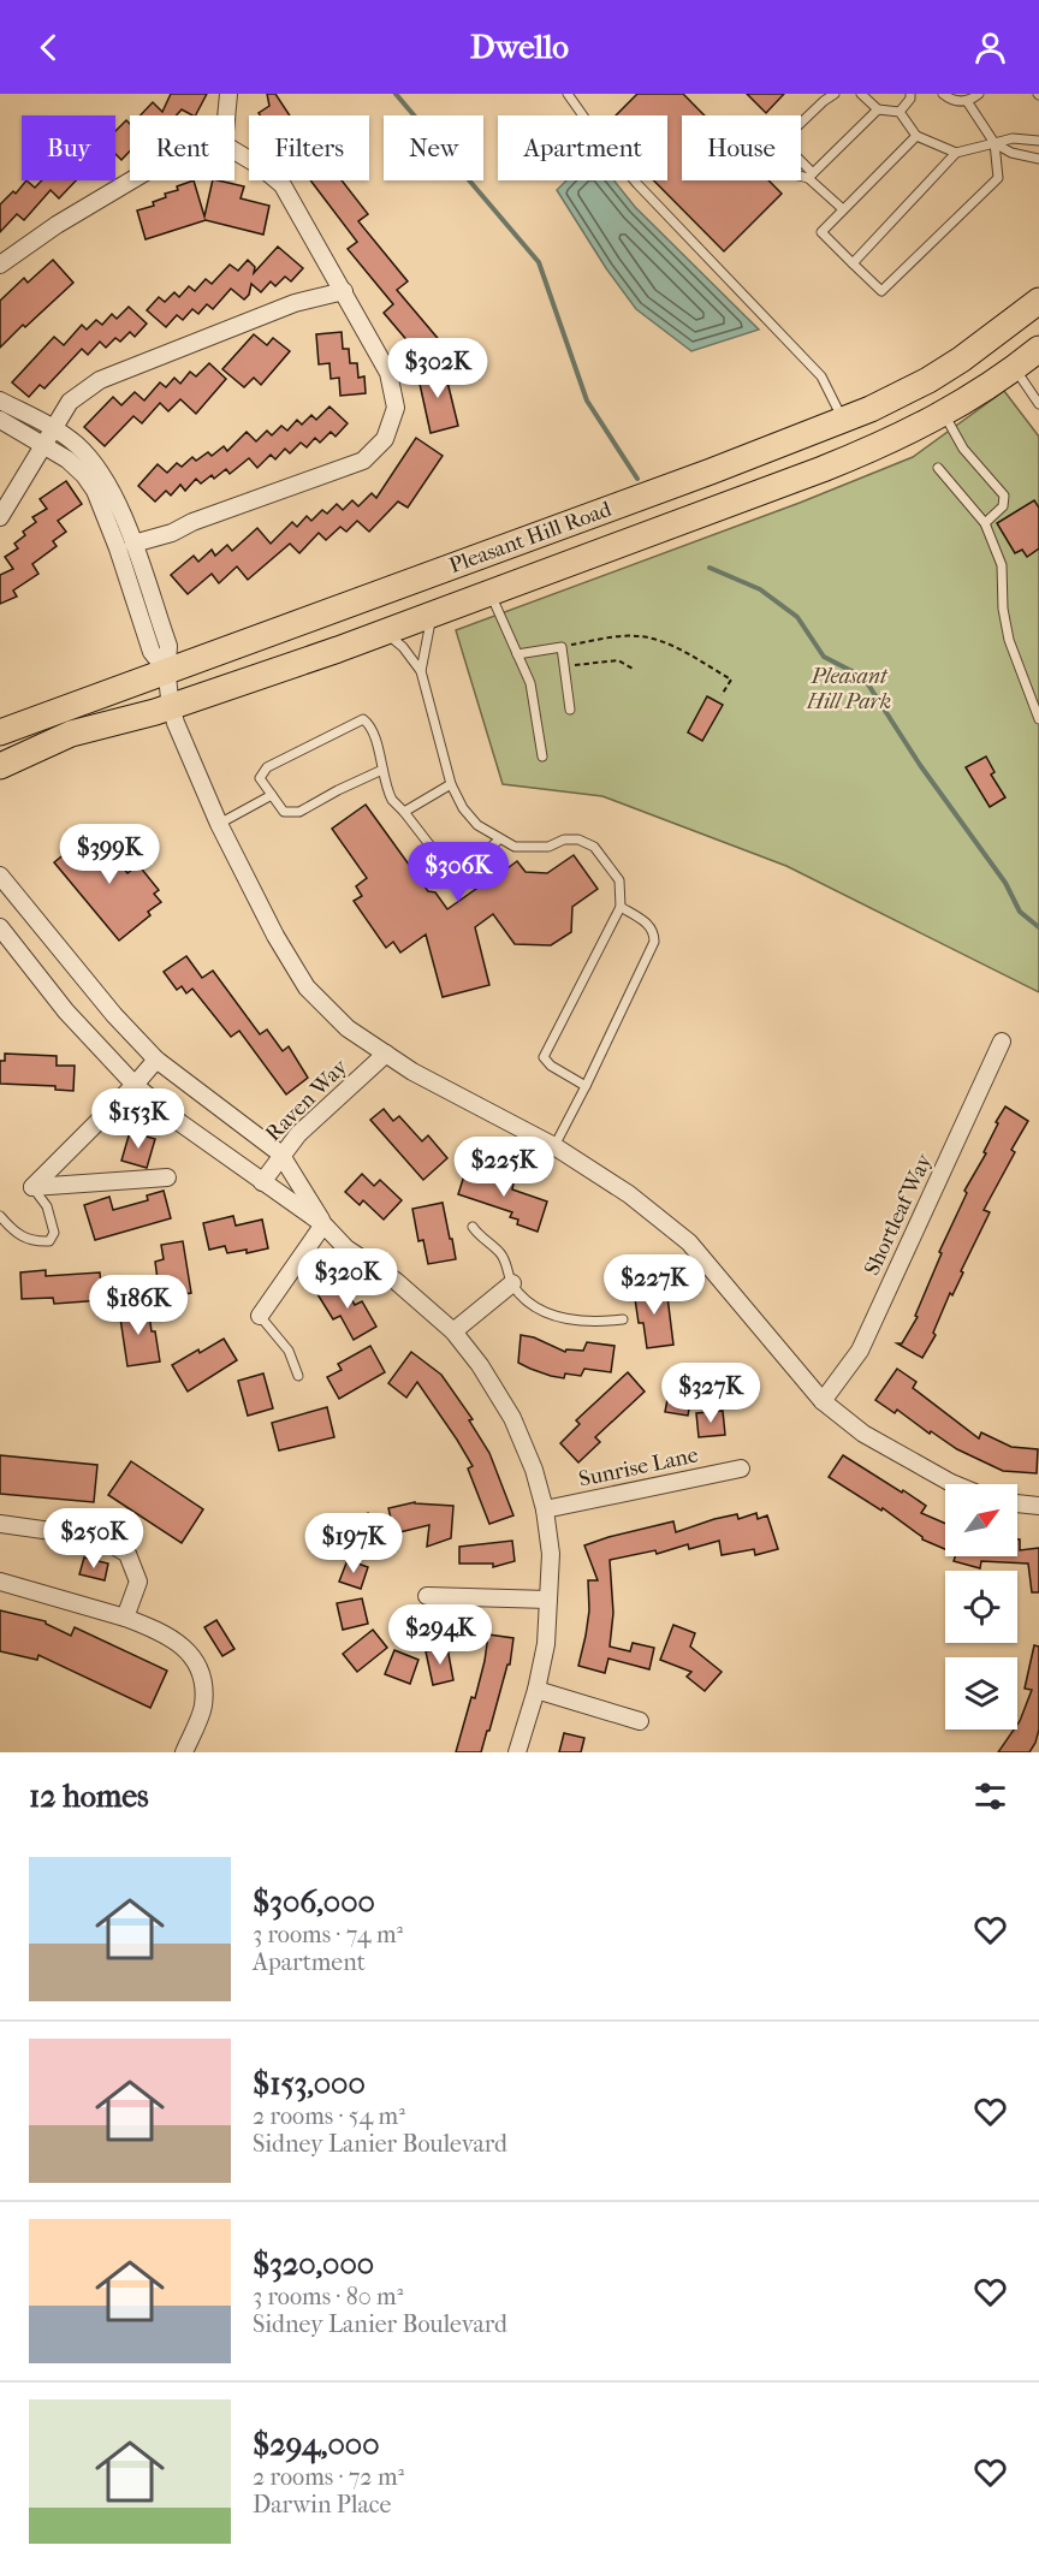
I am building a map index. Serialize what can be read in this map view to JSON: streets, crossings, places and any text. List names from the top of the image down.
{
  "streets": {
    "highway": ["Pleasant Hill Road"],
    "street": ["Raven Way", "Shortleaf Way", "Sunrise Lane"]
  },
  "parks": ["Pleasant Hill Park"],
  "north": "top right",
  "page": {
    "header": "Dwello",
    "chip": [
      "Buy",
      "Rent",
      "Filters",
      "New",
      "Apartment",
      "House"
    ],
    "price": [
      "$302K",
      "$399K",
      "$306K",
      "$153K",
      "$225K",
      "$320K",
      "$227K",
      "$186K",
      "$327K",
      "$250K",
      "$197K",
      "$294K"
    ],
    "heading": "12 homes",
    "list": [
      {
        "name": "$306,000",
        "note": "3 rooms · 74 m² · Apartment"
      },
      {
        "name": "$153,000",
        "note": "2 rooms · 54 m² · Sidney Lanier Boulevard"
      },
      {
        "name": "$320,000",
        "note": "3 rooms · 80 m² · Sidney Lanier Boulevard"
      },
      {
        "name": "$294,000",
        "note": "2 rooms · 72 m² · Darwin Place"
      }
    ]
  }
}
